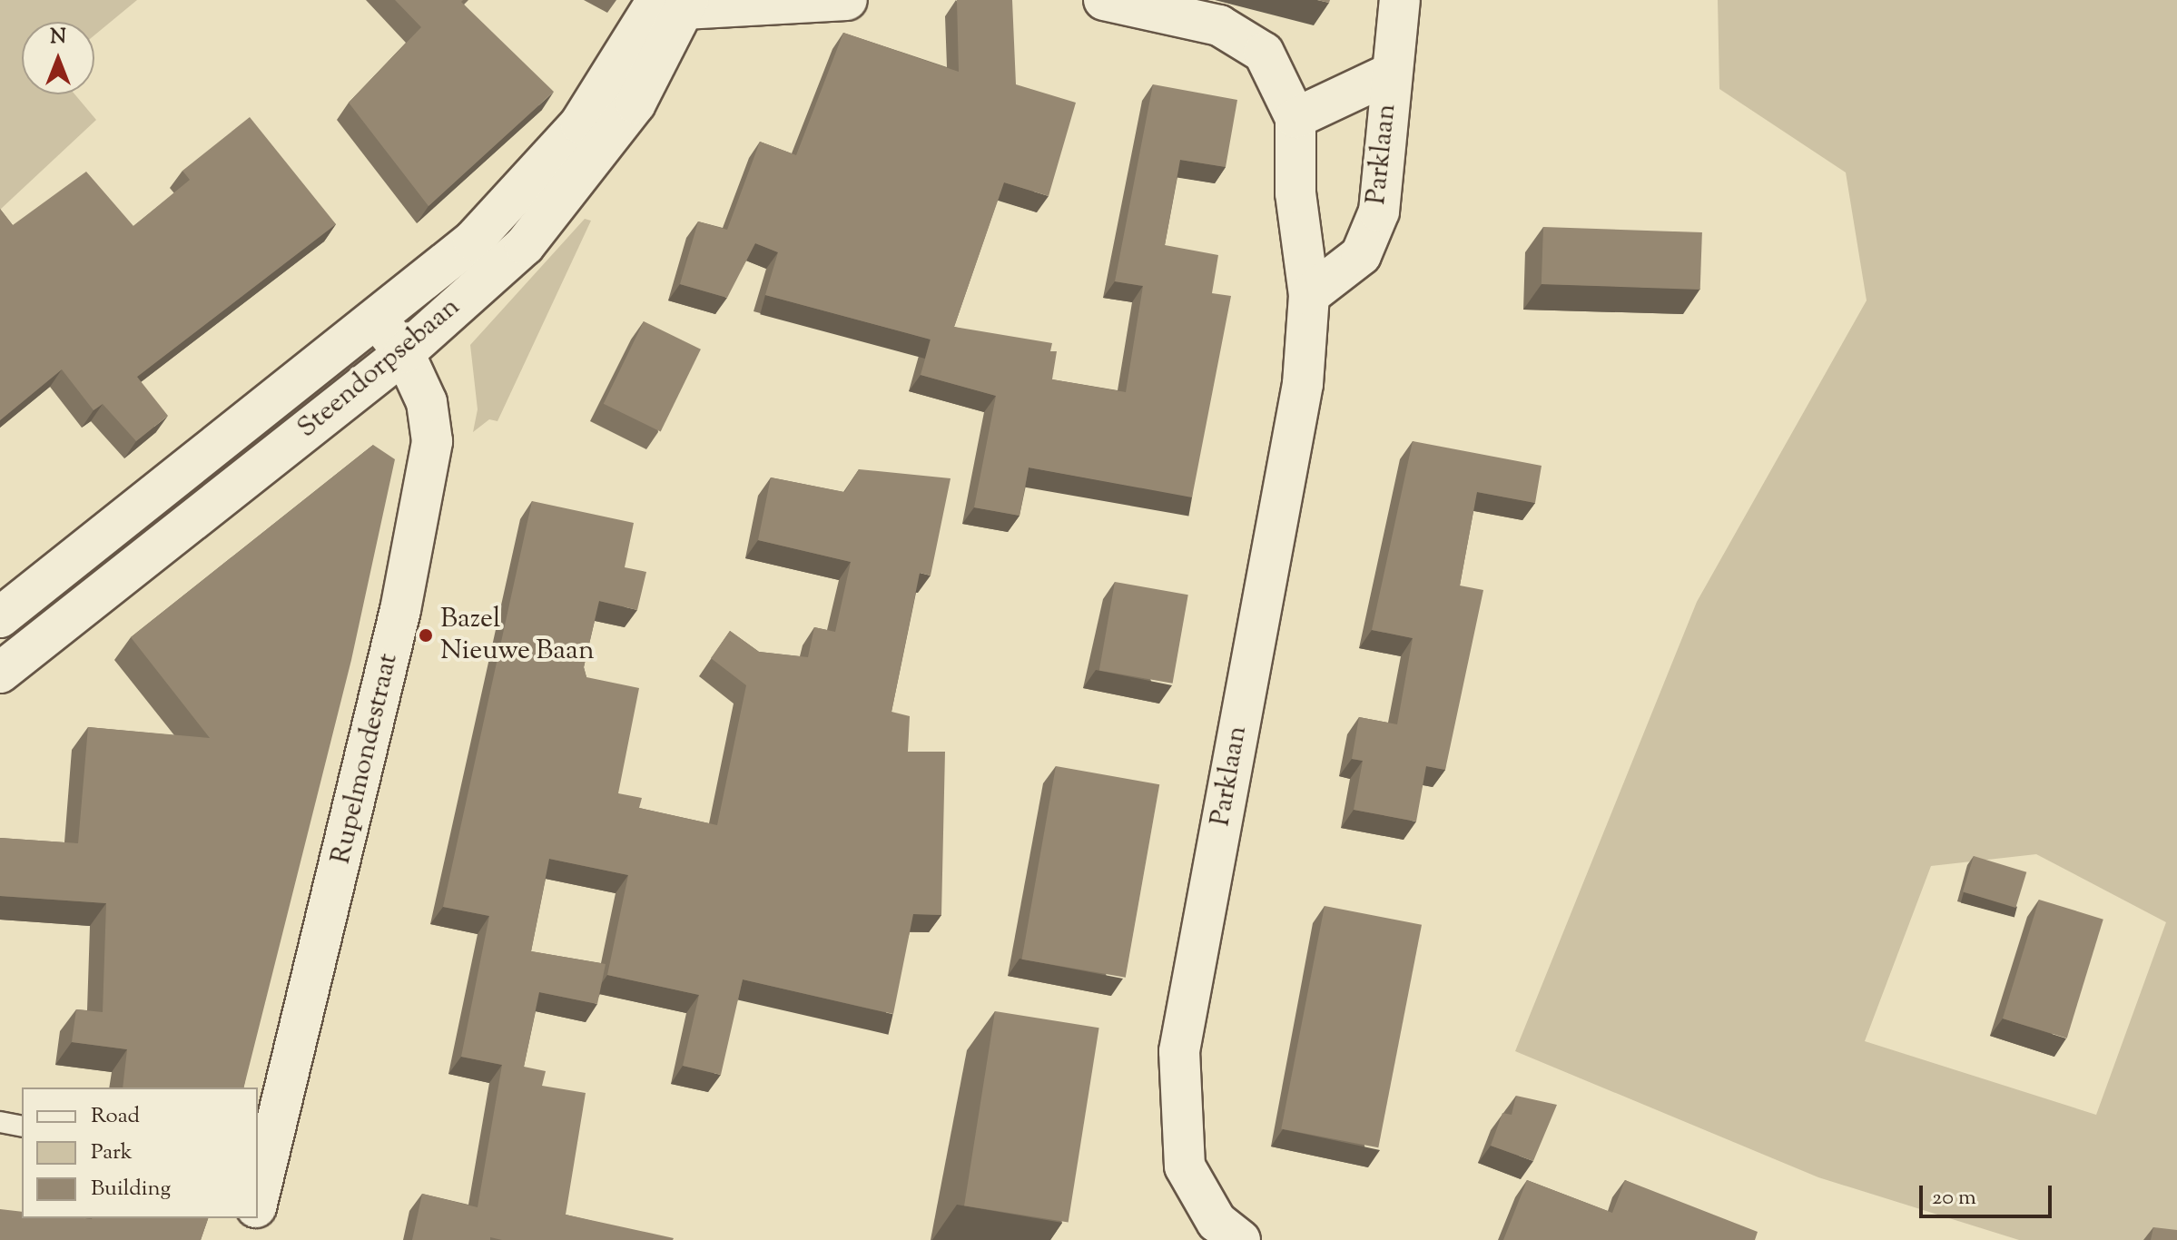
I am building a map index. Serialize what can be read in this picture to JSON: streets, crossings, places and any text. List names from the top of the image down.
{
  "streets": {
    "street": ["Parklaan", "Steendorpsebaan", "Rupelmondestraat"]
  },
  "crossings": [
    ["Steendorpsebaan", "Rupelmondestraat"]
  ],
  "places": ["Bazel Nieuwe Baan"],
  "legend": ["Road", "Park", "Building"],
  "scale_bar": "20 m",
  "north": "top"
}
